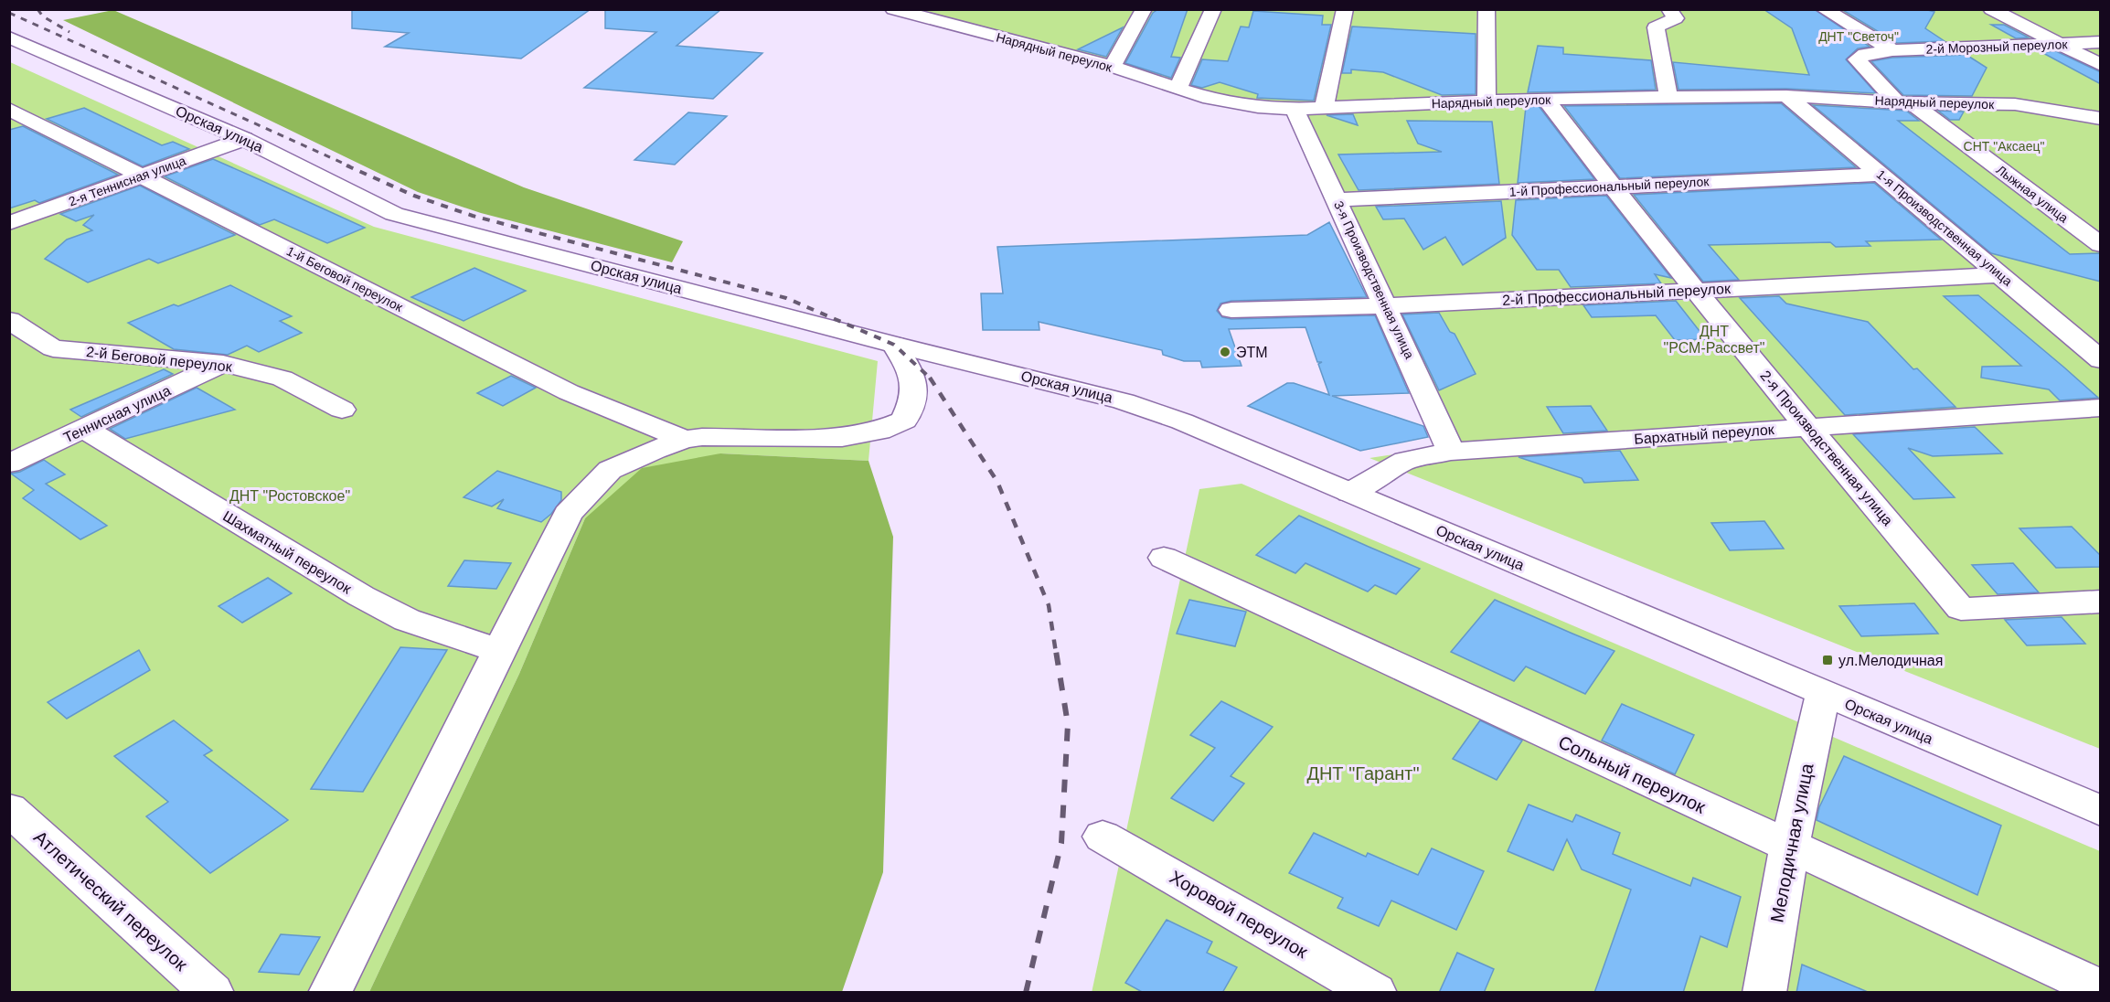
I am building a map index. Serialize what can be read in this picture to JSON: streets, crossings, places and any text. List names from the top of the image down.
{
  "streets": {
    "street": [
      "2-й Морозный переулок",
      "Нарядный переулок",
      "Орская улица",
      "2-я Теннисная улица",
      "1-й Профессиональный переулок",
      "Лыжная улица",
      "1-я Производственная улица",
      "1-й Беговой переулок",
      "3-я Производственная улица",
      "2-й Профессиональный переулок",
      "2-й Беговой переулок",
      "Теннисная улица",
      "Бархатный переулок",
      "2-я Производственная улица",
      "Шахматный переулок",
      "Сольный переулок",
      "Мелодичная улица",
      "Атлетический переулок",
      "Хоровой переулок"
    ]
  },
  "crossings": [
    ["2-й Морозный переулок", "Лыжная улица"],
    ["Нарядный переулок", "Лыжная улица"],
    ["Нарядный переулок", "1-я Производственная улица"],
    ["Нарядный переулок", "3-я Производственная улица"],
    ["Нарядный переулок", "2-я Производственная улица"],
    ["Орская улица", "2-я Теннисная улица"],
    ["Орская улица", "Бархатный переулок"],
    ["Орская улица", "Мелодичная улица"],
    ["2-я Теннисная улица", "1-й Беговой переулок"],
    ["1-й Профессиональный переулок", "1-я Производственная улица"],
    ["1-й Профессиональный переулок", "3-я Производственная улица"],
    ["1-й Профессиональный переулок", "2-я Производственная улица"],
    ["1-я Производственная улица", "2-й Профессиональный переулок"],
    ["3-я Производственная улица", "2-й Профессиональный переулок"],
    ["3-я Производственная улица", "Бархатный переулок"],
    ["2-й Профессиональный переулок", "2-я Производственная улица"],
    ["2-й Беговой переулок", "Теннисная улица"],
    ["Теннисная улица", "Шахматный переулок"],
    ["Бархатный переулок", "2-я Производственная улица"],
    ["Сольный переулок", "Мелодичная улица"]
  ],
  "parks": [
    "ДНТ \"Светоч\"",
    "СНТ \"Аксаец\"",
    "ДНТ \"РСМ-Рассвет\"",
    "ДНТ \"Ростовское\"",
    "ДНТ \"Гарант\""
  ],
  "places": {
    "other": ["ЭТМ"],
    "transit": ["ул.Мелодичная"]
  }
}
